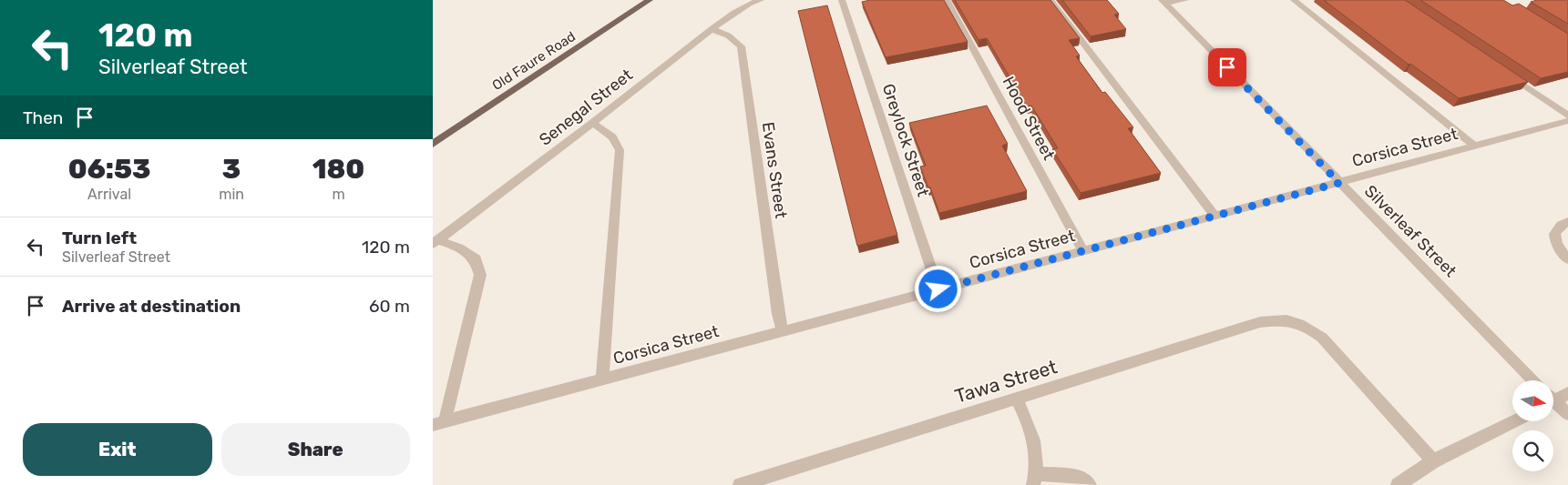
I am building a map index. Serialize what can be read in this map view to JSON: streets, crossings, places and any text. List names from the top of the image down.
{
  "streets": {
    "main road": ["Old Faure Road"],
    "street": [
      "Senegal Street",
      "Hood Street",
      "Greylock Street",
      "Corsica Street",
      "Evans Street",
      "Silverleaf Street",
      "Tawa Street"
    ]
  },
  "crossings": [
    ["Senegal Street", "Evans Street"],
    ["Hood Street", "Corsica Street"],
    ["Greylock Street", "Corsica Street"],
    ["Corsica Street", "Evans Street"],
    ["Corsica Street", "Silverleaf Street"]
  ],
  "north": "right",
  "page": {
    "turn": ["120 m", "Silverleaf Street"],
    "then": "Then",
    "eta": [
      "06:53",
      "Arrival",
      "3",
      "min",
      "180",
      "m"
    ],
    "list": [
      {
        "name": "Turn left",
        "note": "Silverleaf Street",
        "value": "120 m"
      },
      {
        "name": "Arrive at destination",
        "value": "60 m"
      }
    ],
    "buttons": ["Exit", "Share"]
  }
}
